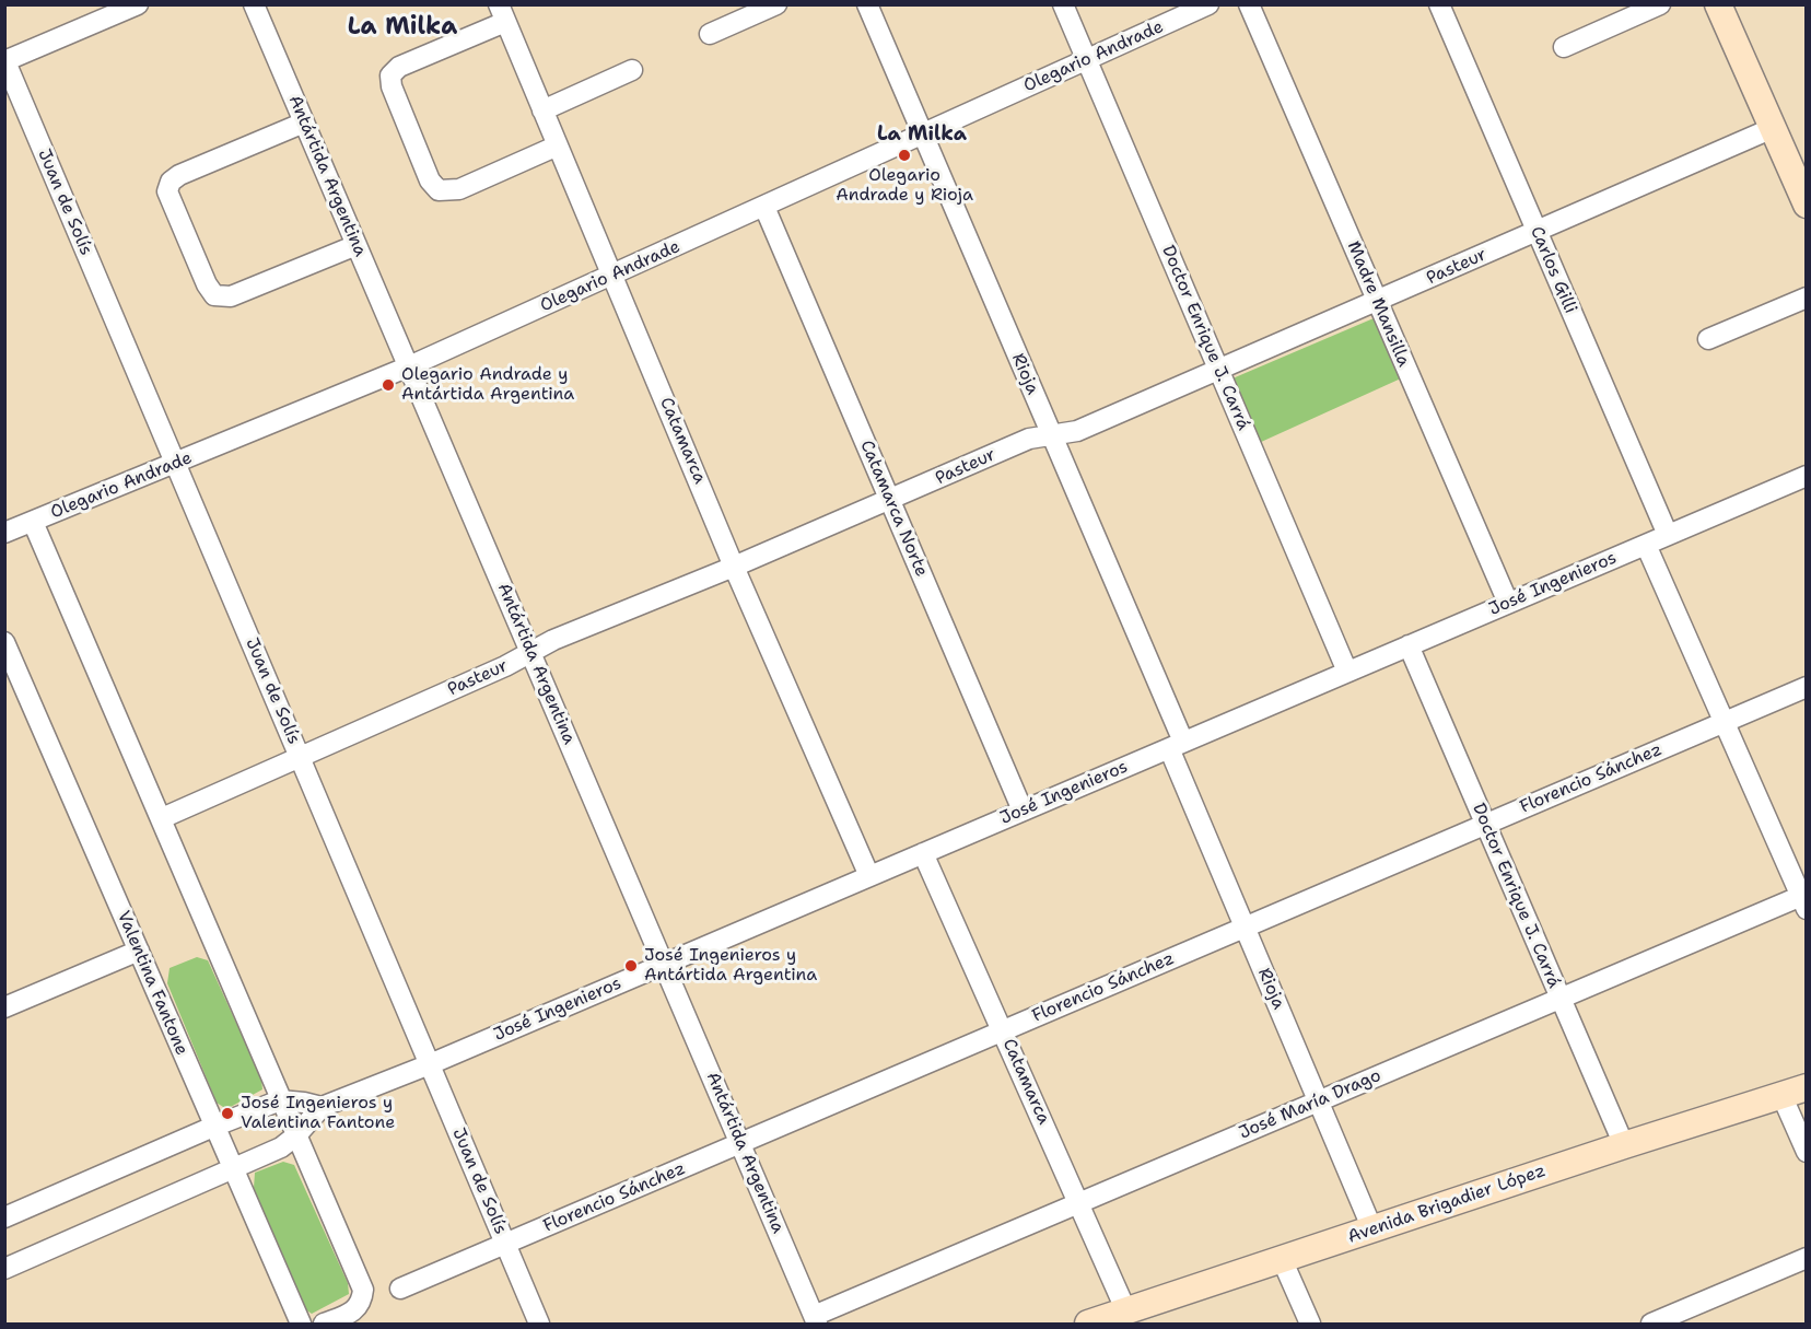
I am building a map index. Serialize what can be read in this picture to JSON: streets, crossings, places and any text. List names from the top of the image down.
{
  "streets": {
    "street": [
      "Olegario Andrade",
      "Antártida Argentina",
      "Juan de Solís",
      "Pasteur",
      "Carlos Gilli",
      "Madre Mansilla",
      "Doctor Enrique J. Carrá",
      "Rioja",
      "Catamarca",
      "Catamarca Norte",
      "José Ingenieros",
      "Florencio Sánchez",
      "Valentina Fantone",
      "José María Drago",
      "Avenida Brigadier López"
    ]
  },
  "crossings": [
    ["Olegario Andrade", "Antártida Argentina"],
    ["Olegario Andrade", "Juan de Solís"],
    ["Olegario Andrade", "Doctor Enrique J. Carrá"],
    ["Olegario Andrade", "Rioja"],
    ["Olegario Andrade", "Catamarca"],
    ["Olegario Andrade", "Catamarca Norte"],
    ["Antártida Argentina", "Pasteur"],
    ["Antártida Argentina", "José Ingenieros"],
    ["Antártida Argentina", "Florencio Sánchez"],
    ["Antártida Argentina", "José María Drago"],
    ["Juan de Solís", "Pasteur"],
    ["Juan de Solís", "José Ingenieros"],
    ["Juan de Solís", "Florencio Sánchez"],
    ["Pasteur", "Carlos Gilli"],
    ["Pasteur", "Madre Mansilla"],
    ["Pasteur", "Doctor Enrique J. Carrá"],
    ["Pasteur", "Rioja"],
    ["Pasteur", "Catamarca"],
    ["Pasteur", "Catamarca Norte"],
    ["Carlos Gilli", "José Ingenieros"],
    ["Madre Mansilla", "José Ingenieros"],
    ["Doctor Enrique J. Carrá", "José Ingenieros"],
    ["Doctor Enrique J. Carrá", "Florencio Sánchez"],
    ["Doctor Enrique J. Carrá", "José María Drago"],
    ["Doctor Enrique J. Carrá", "Avenida Brigadier López"],
    ["Rioja", "José Ingenieros"],
    ["Rioja", "Florencio Sánchez"],
    ["Rioja", "José María Drago"],
    ["Rioja", "Avenida Brigadier López"],
    ["Catamarca", "José Ingenieros"],
    ["Catamarca", "Florencio Sánchez"],
    ["Catamarca", "José María Drago"],
    ["Catamarca", "Avenida Brigadier López"],
    ["Catamarca Norte", "José Ingenieros"]
  ],
  "districts": ["La Milka", "La Milka"],
  "places": [
    "Olegario Andrade y Rioja",
    "Olegario Andrade y Antártida Argentina",
    "José Ingenieros y Antártida Argentina",
    "José Ingenieros y Valentina Fantone"
  ]
}
